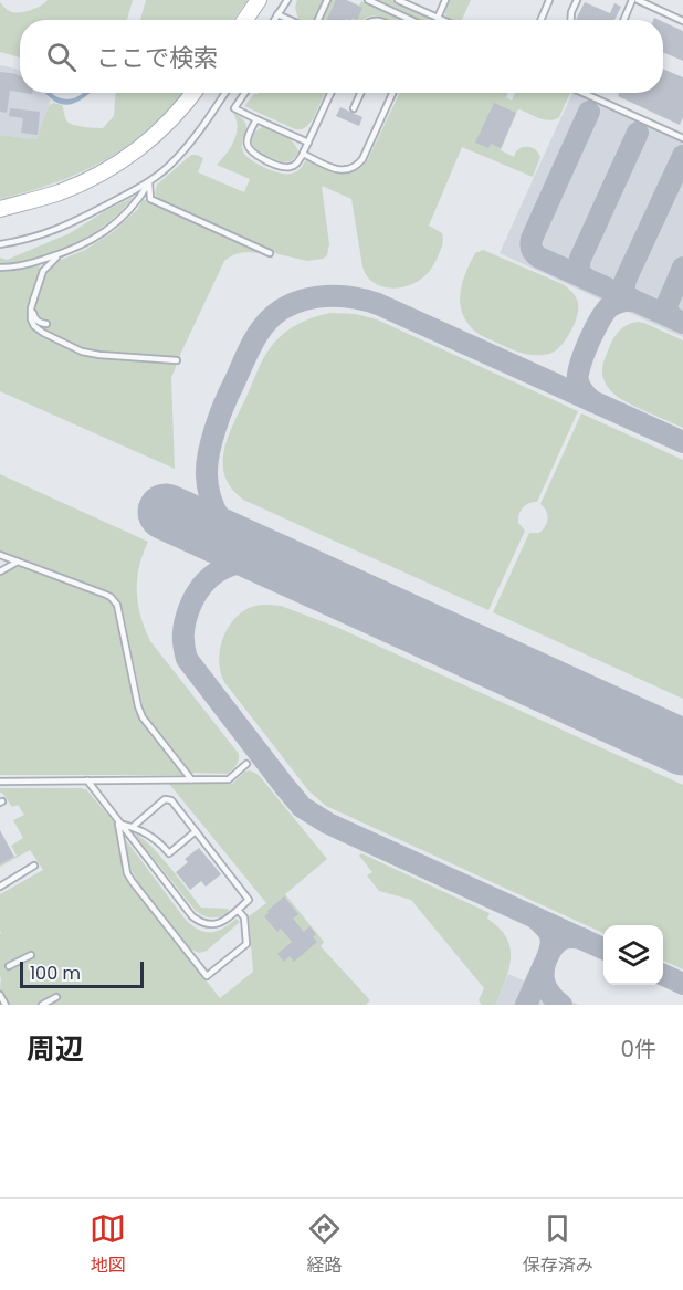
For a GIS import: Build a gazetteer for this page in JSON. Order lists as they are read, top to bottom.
{
  "scale_bar": "100 m",
  "page": {
    "search": "ここで検索",
    "scale": "100 m",
    "heading": ["周辺", "0件"],
    "nav": ["地図", "経路", "保存済み"]
  }
}
